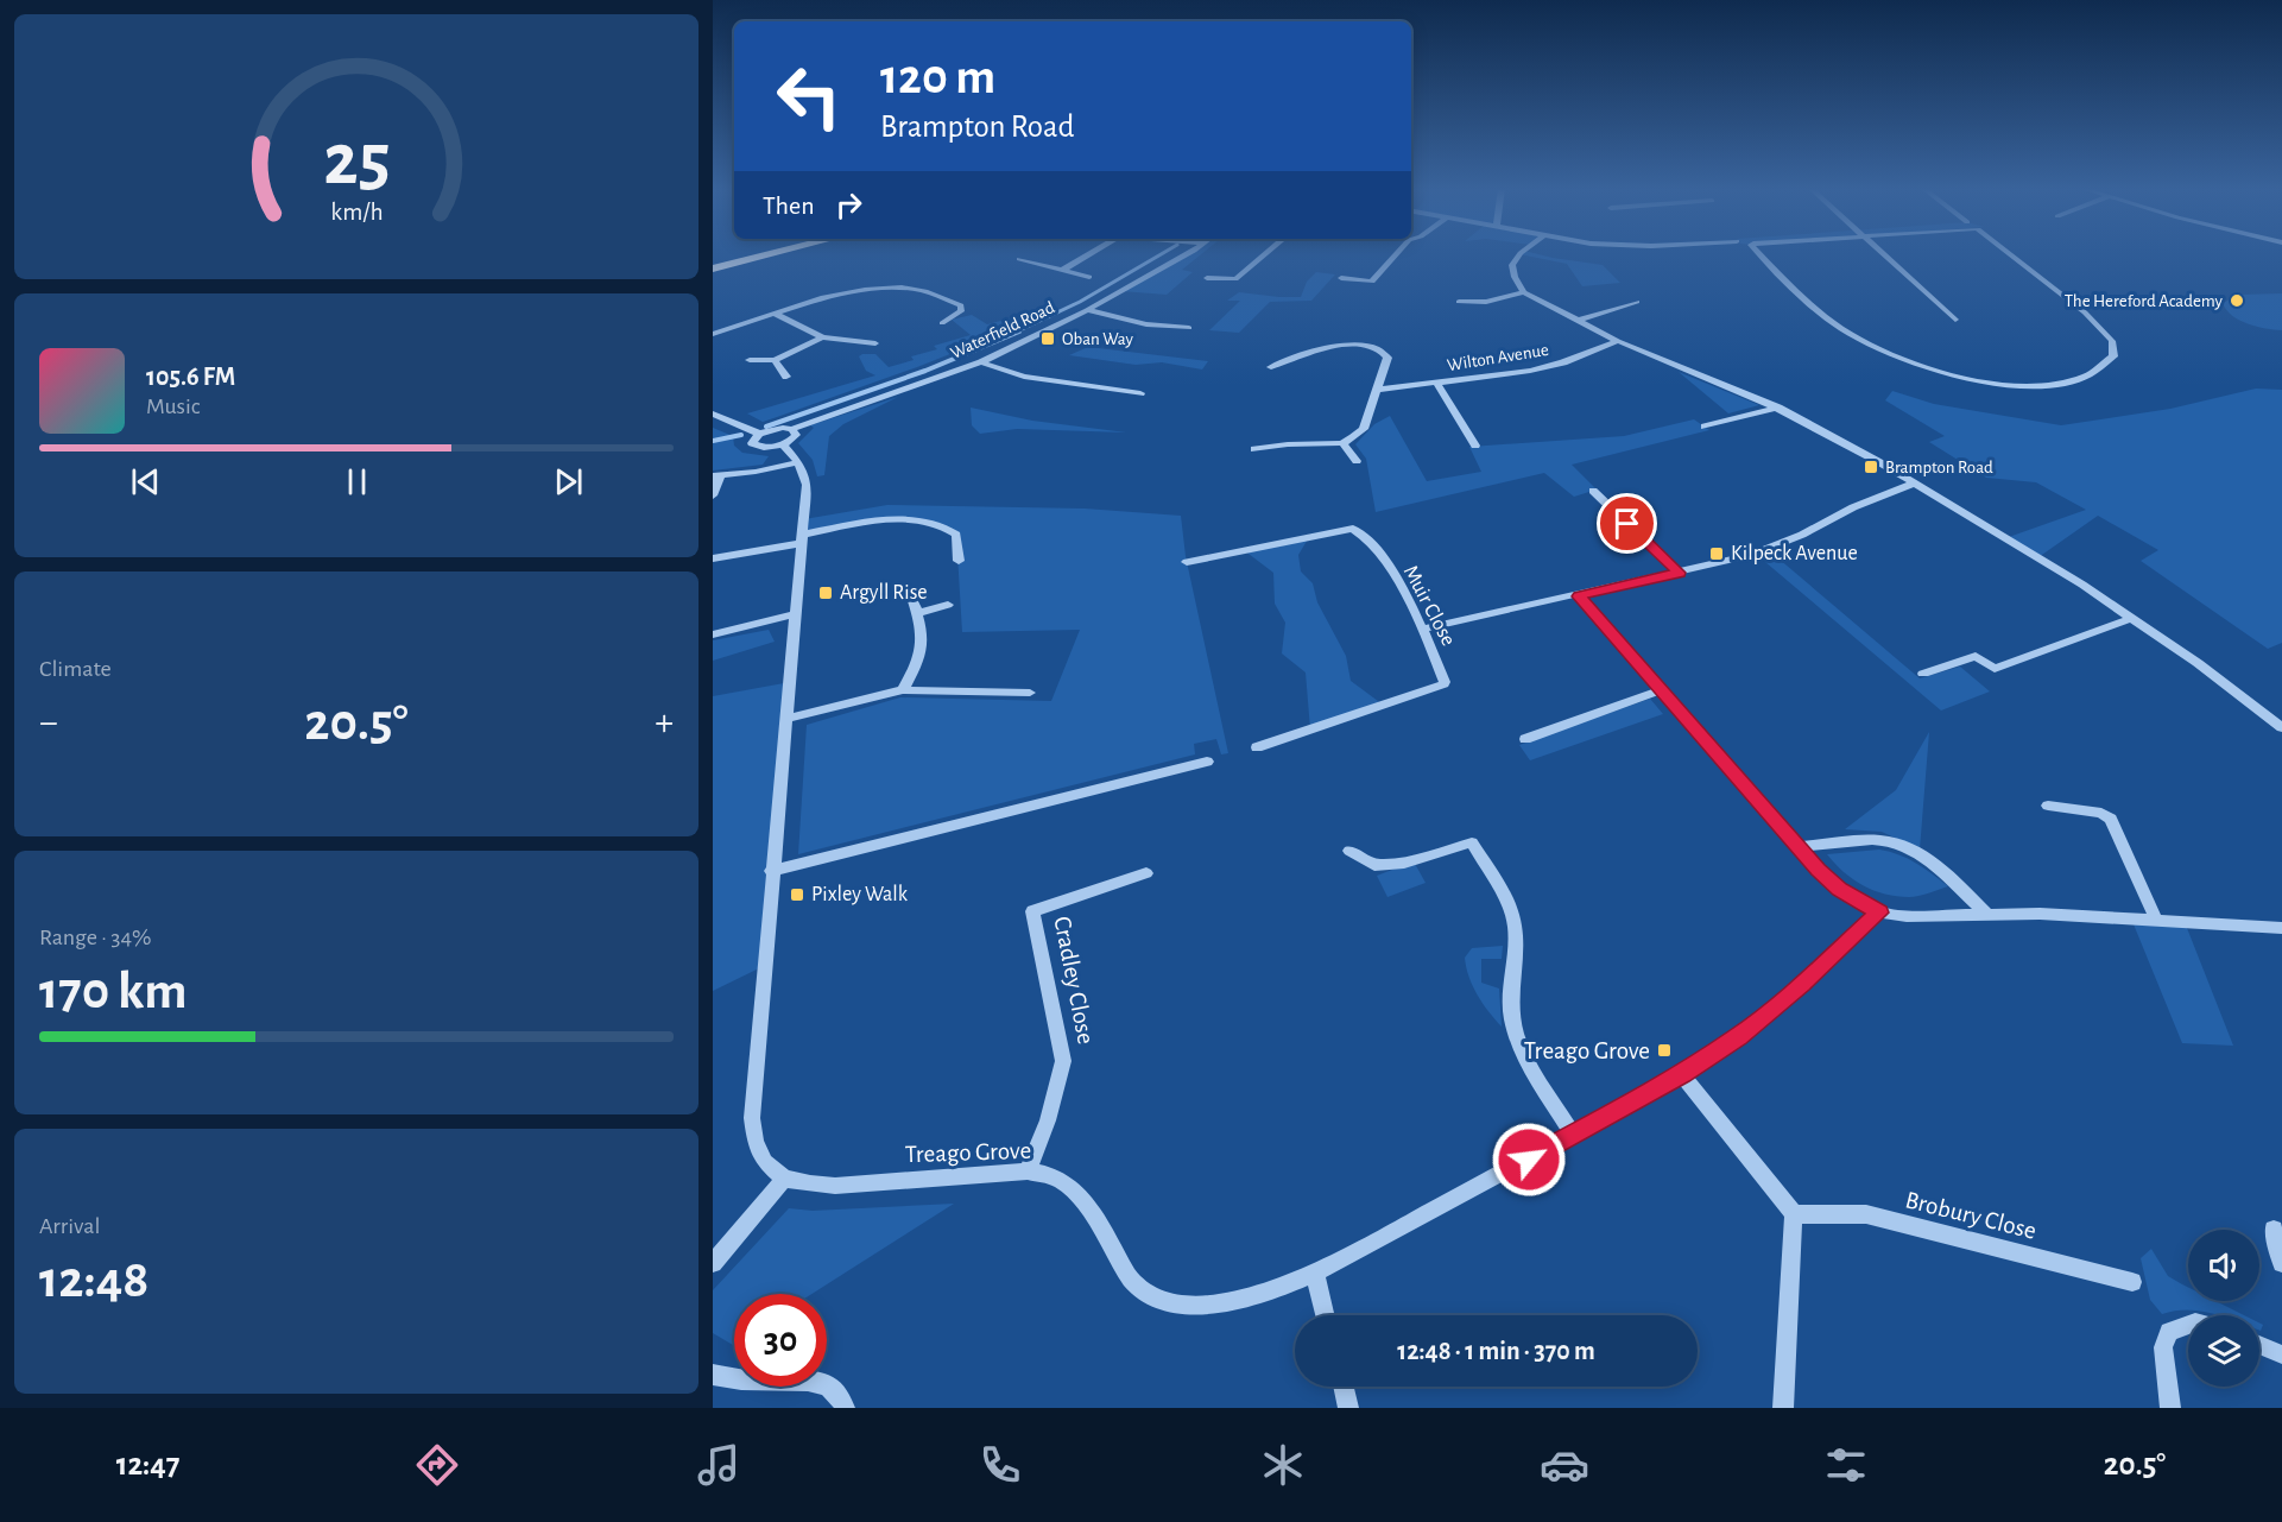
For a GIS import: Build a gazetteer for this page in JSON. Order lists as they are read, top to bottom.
{
  "streets": {
    "street": [
      "Waterfield Road",
      "Wilton Avenue",
      "Muir Close",
      "Cradley Close",
      "Treago Grove",
      "Brobury Close"
    ]
  },
  "crossings": [
    ["Cradley Close", "Treago Grove"]
  ],
  "places": {
    "other": ["The Hereford Academy"],
    "transit": [
      "Oban Way",
      "Brampton Road",
      "Kilpeck Avenue",
      "Argyll Rise",
      "Pixley Walk",
      "Treago Grove"
    ]
  },
  "page": {
    "turn": ["120 m", "Brampton Road"],
    "then": "Then",
    "song": ["105.6 FM", "Music"],
    "tile": [
      "Climate",
      ["Range · 34%", "170 km"],
      ["Arrival", "12:48"]
    ],
    "heat": ["−", "20.5°", "+"],
    "limit": "30",
    "trip": "12:48 · 1 min · 370 m",
    "tabs": ["12:47", "20.5°"],
    "gauge": ["25", "km/h"]
  }
}
